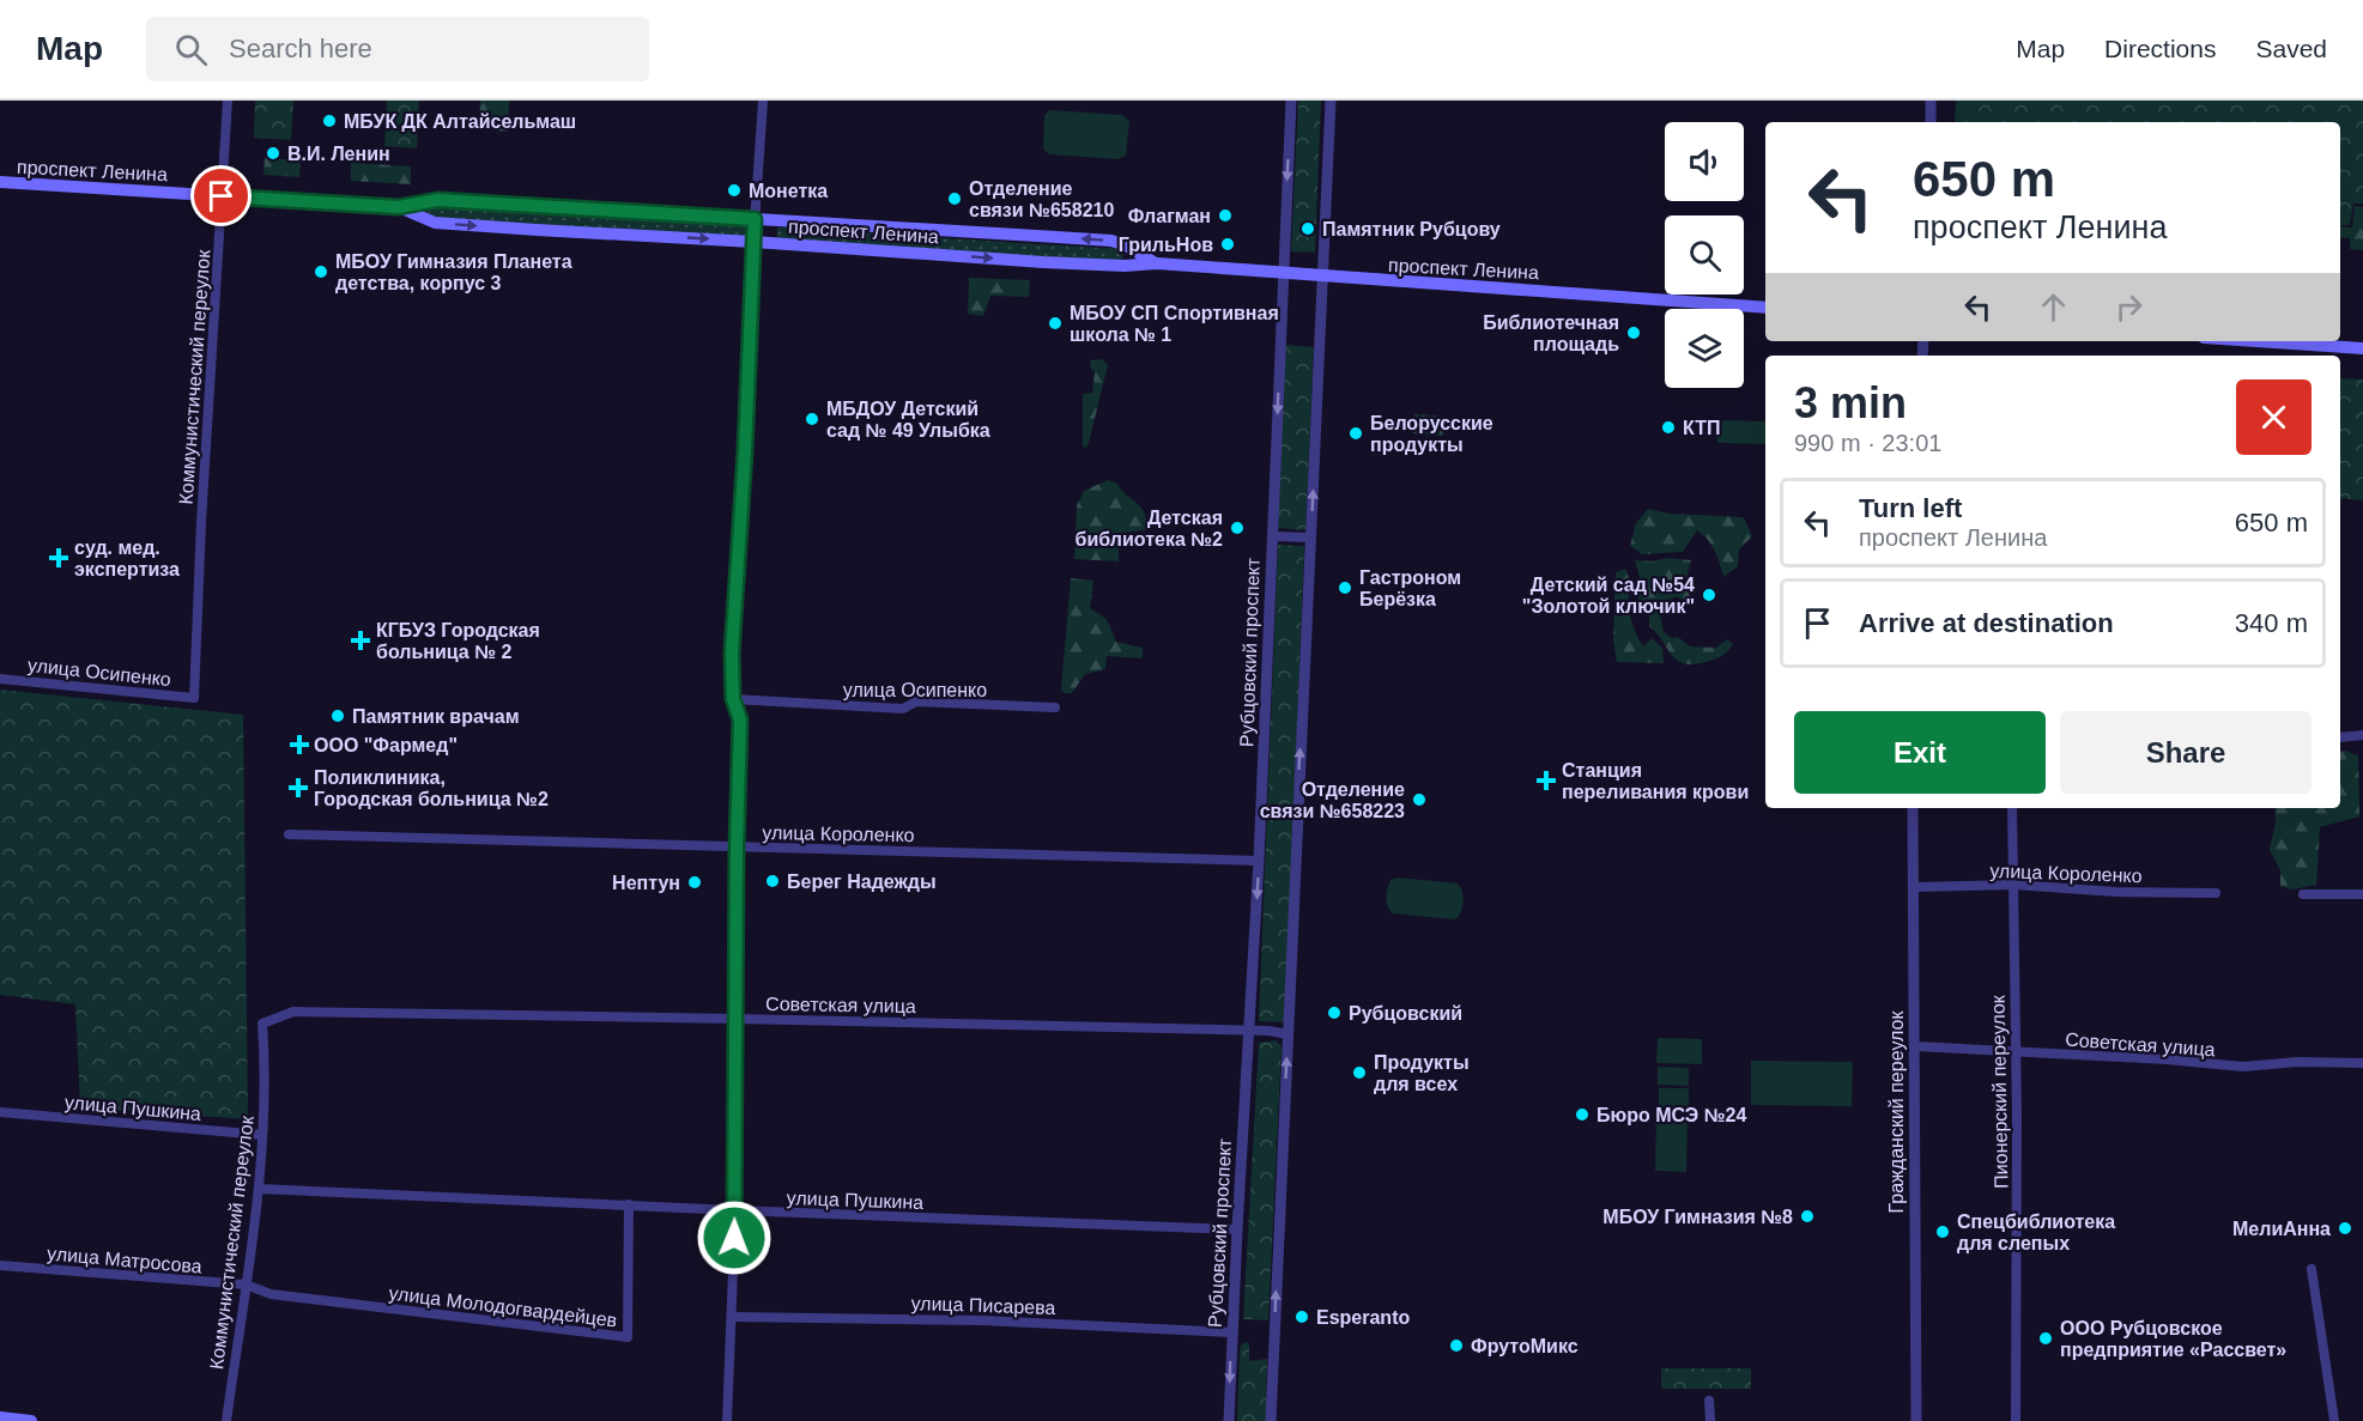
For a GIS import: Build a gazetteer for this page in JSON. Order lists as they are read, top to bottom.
{
  "streets": {
    "main road": ["проспект Ленина"],
    "street": [
      "Коммунистический переулок",
      "Рубцовский проспект",
      "улица Осипенко",
      "улица Короленко",
      "Советская улица",
      "Пионерский переулок",
      "улица Пушкина",
      "Гражданский переулок",
      "улица Матросова",
      "улица Писарева",
      "улица Молодогвардейцев"
    ]
  },
  "crossings": [
    ["проспект Ленина", "Коммунистический переулок"],
    ["проспект Ленина", "Рубцовский проспект"],
    ["Коммунистический переулок", "улица Осипенко"],
    ["Коммунистический переулок", "Советская улица"],
    ["Коммунистический переулок", "улица Пушкина"],
    ["Коммунистический переулок", "улица Матросова"],
    ["Коммунистический переулок", "улица Молодогвардейцев"],
    ["Рубцовский проспект", "улица Короленко"],
    ["Рубцовский проспект", "Советская улица"],
    ["Рубцовский проспект", "улица Пушкина"],
    ["Рубцовский проспект", "улица Писарева"],
    ["улица Короленко", "Пионерский переулок"],
    ["улица Короленко", "Гражданский переулок"],
    ["Советская улица", "Пионерский переулок"],
    ["Советская улица", "Гражданский переулок"],
    ["улица Пушкина", "улица Молодогвардейцев"],
    ["улица Матросова", "улица Молодогвардейцев"]
  ],
  "places": {
    "other": [
      "МБУК ДК Алтайсельмаш",
      "В.И. Ленин",
      "Монетка",
      "Отделение связи №658210",
      "Флагман",
      "Памятник Рубцову",
      "ГрильНов",
      "МБОУ Гимназия Планета детства, корпус 3",
      "МБОУ СП Спортивная школа № 1",
      "Библиотечная площадь",
      "МБДОУ Детский сад № 49 Улыбка",
      "КТП",
      "Белорусские продукты",
      "Детская библиотека №2",
      "Гастроном Берёзка",
      "Детский сад №54 \"Золотой ключик\"",
      "Памятник врачам",
      "Отделение связи №658223",
      "Берег Надежды",
      "Нептун",
      "Рубцовский",
      "Продукты для всех",
      "Бюро МСЭ №24",
      "МБОУ Гимназия №8",
      "МелиАнна",
      "Спецбиблиотека для слепых",
      "Esperanto",
      "ООО Рубцовское предприятие «Рассвет»",
      "ФрутоМикс"
    ],
    "health": [
      "суд. мед. экспертиза",
      "КГБУЗ Городская больница № 2",
      "ООО \"Фармед\"",
      "Станция переливания крови",
      "Поликлиника, Городская больница №2"
    ]
  },
  "page": {
    "header": "Map",
    "search": "Search here",
    "nav": ["Map", "Directions", "Saved"],
    "turn": ["650 m", "проспект Ленина"],
    "heading": ["3 min", "990 m · 23:01"],
    "list": [
      {
        "name": "Turn left",
        "note": "проспект Ленина",
        "value": "650 m"
      },
      {
        "name": "Arrive at destination",
        "value": "340 m"
      }
    ],
    "buttons": ["Exit", "Share"]
  }
}
